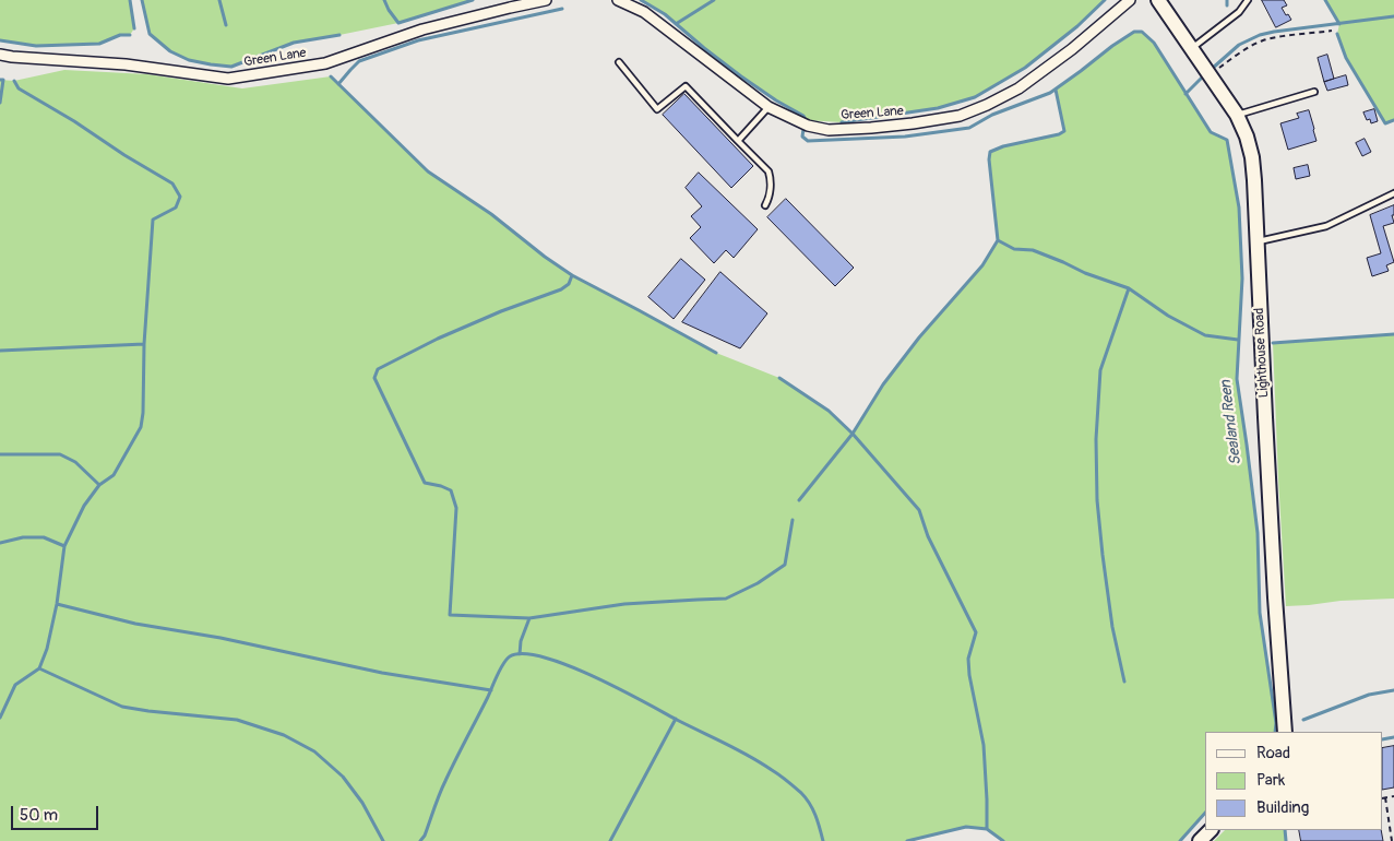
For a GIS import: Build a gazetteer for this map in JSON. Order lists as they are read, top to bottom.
{
  "streets": {
    "main road": ["Lighthouse Road"],
    "street": ["Green Lane"]
  },
  "water": ["Sealand Reen"],
  "legend": ["Road", "Park", "Building"],
  "scale_bar": "50 m"
}
